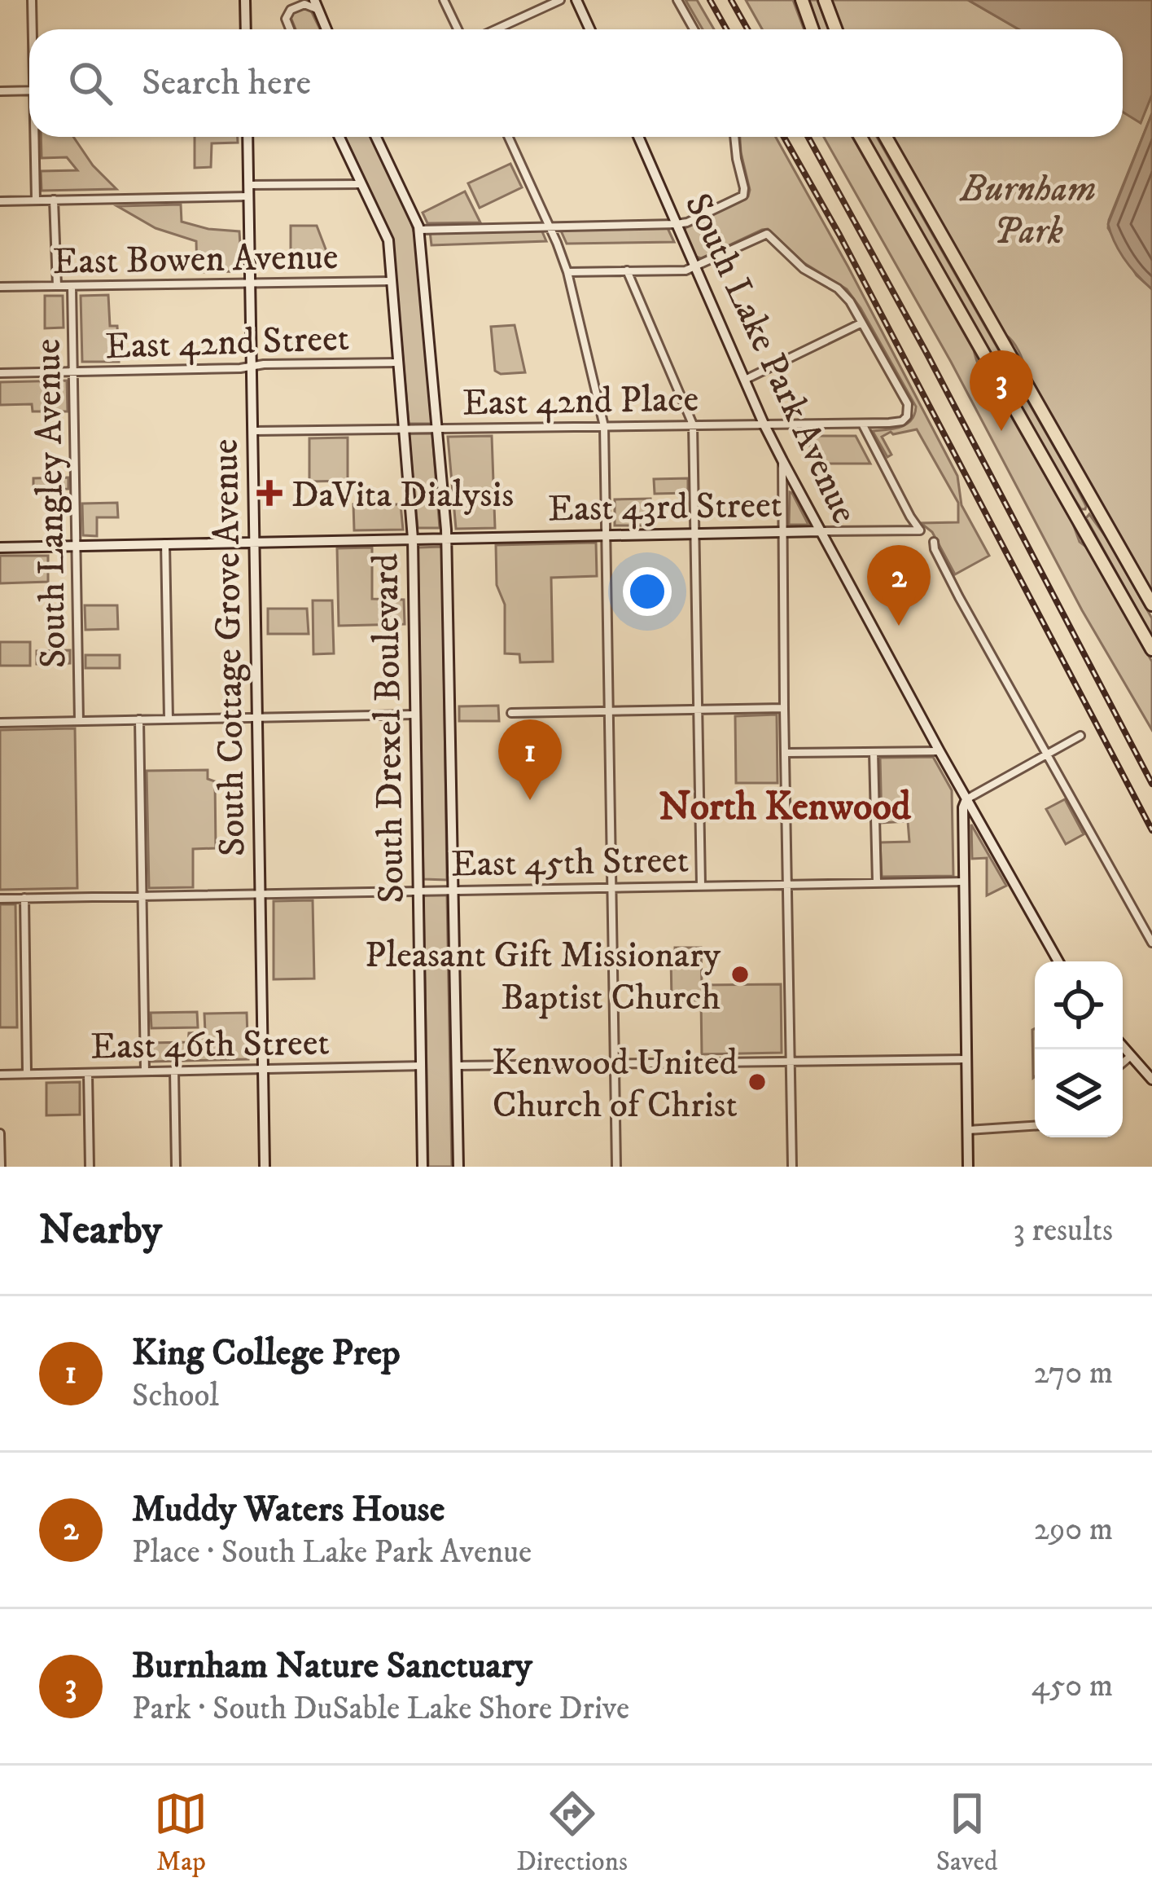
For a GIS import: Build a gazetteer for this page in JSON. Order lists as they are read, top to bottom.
{
  "streets": {
    "street": [
      "East Bowen Avenue",
      "East 42nd Street",
      "South Lake Park Avenue",
      "East 42nd Place",
      "South Langley Avenue",
      "East 43rd Street",
      "South Cottage Grove Avenue",
      "South Drexel Boulevard",
      "East 45th Street",
      "East 46th Street"
    ]
  },
  "crossings": [
    ["East Bowen Avenue", "South Langley Avenue"],
    ["East Bowen Avenue", "South Cottage Grove Avenue"],
    ["East Bowen Avenue", "South Drexel Boulevard"],
    ["East 42nd Street", "South Langley Avenue"],
    ["East 42nd Street", "South Cottage Grove Avenue"],
    ["East 42nd Street", "South Drexel Boulevard"],
    ["South Lake Park Avenue", "East 42nd Place"],
    ["South Lake Park Avenue", "East 43rd Street"],
    ["East 42nd Place", "East 43rd Street"],
    ["East 42nd Place", "South Cottage Grove Avenue"],
    ["East 42nd Place", "South Drexel Boulevard"],
    ["South Langley Avenue", "East 43rd Street"],
    ["East 43rd Street", "South Cottage Grove Avenue"],
    ["East 43rd Street", "South Drexel Boulevard"],
    ["South Cottage Grove Avenue", "East 45th Street"],
    ["South Cottage Grove Avenue", "East 46th Street"],
    ["South Drexel Boulevard", "East 45th Street"],
    ["South Drexel Boulevard", "East 46th Street"]
  ],
  "districts": ["North Kenwood"],
  "parks": ["Burnham Park"],
  "places": {
    "health": ["DaVita Dialysis"],
    "other": ["Pleasant Gift Missionary Baptist Church", "Kenwood United Church of Christ"]
  },
  "page": {
    "search": "Search here",
    "pins": ["3", "2", "1"],
    "heading": ["Nearby", "3 results"],
    "list": [
      {
        "mark": "1",
        "name": "King College Prep",
        "note": "School",
        "value": "270 m"
      },
      {
        "mark": "2",
        "name": "Muddy Waters House",
        "note": "Place · South Lake Park Avenue",
        "value": "290 m"
      },
      {
        "mark": "3",
        "name": "Burnham Nature Sanctuary",
        "note": "Park · South DuSable Lake Shore Drive",
        "value": "450 m"
      }
    ],
    "nav": ["Map", "Directions", "Saved"]
  }
}
